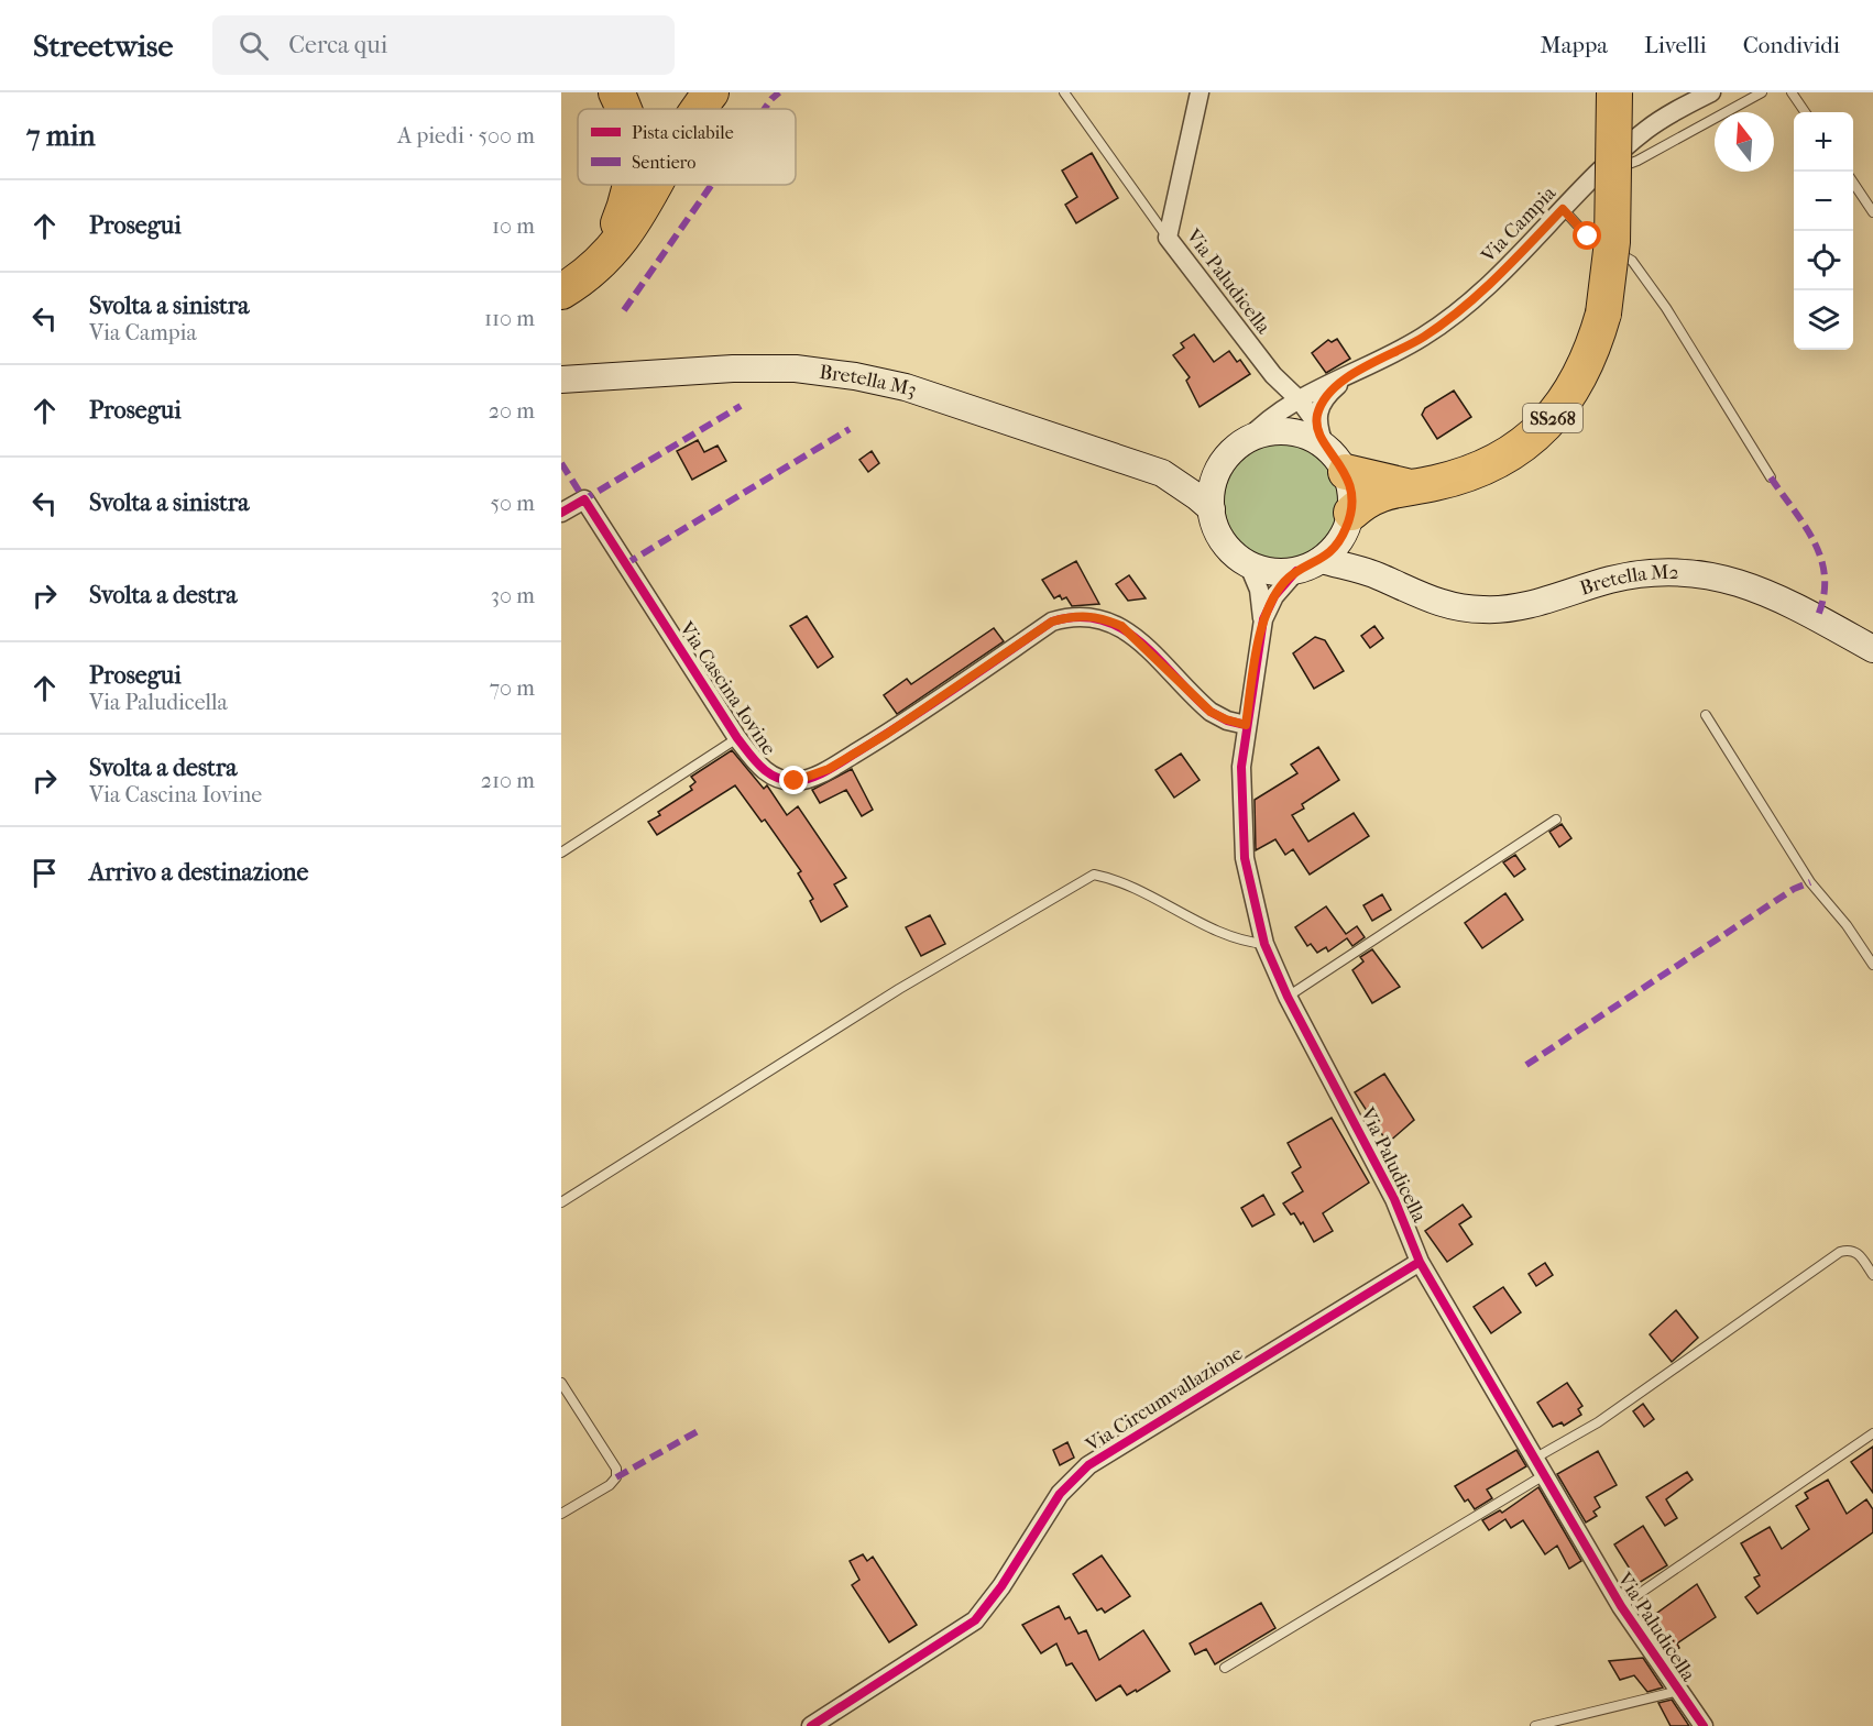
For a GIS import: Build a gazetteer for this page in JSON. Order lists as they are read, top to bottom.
{
  "streets": {
    "highway": ["SS268"],
    "street": [
      "Via Campia",
      "Via Paludicella",
      "Bretella M3",
      "Bretella M2",
      "Via Cascina Iovine",
      "Via Circumvallazione"
    ]
  },
  "crossings": [
    ["Via Campia", "Via Paludicella"],
    ["Via Campia", "Bretella M3"],
    ["Via Campia", "SS268"],
    ["Via Campia", "Bretella M2"],
    ["Via Paludicella", "Bretella M3"],
    ["Via Paludicella", "SS268"],
    ["Via Paludicella", "Bretella M2"],
    ["Via Paludicella", "Via Cascina Iovine"],
    ["Via Paludicella", "Via Circumvallazione"],
    ["Bretella M3", "SS268"],
    ["Bretella M3", "Bretella M2"],
    ["SS268", "Bretella M2"]
  ],
  "legend": ["Pista ciclabile", "Sentiero"],
  "north": "top",
  "page": {
    "header": "Streetwise",
    "search": "Cerca qui",
    "nav": ["Mappa", "Livelli", "Condividi"],
    "heading": ["7 min", "A piedi · 500 m"],
    "map_buttons": ["+", "−"],
    "list": [
      ["Prosegui", "10 m"],
      ["Svolta a sinistra", "Via Campia", "110 m"],
      ["Prosegui", "20 m"],
      ["Svolta a sinistra", "50 m"],
      ["Svolta a destra", "30 m"],
      ["Prosegui", "Via Paludicella", "70 m"],
      ["Svolta a destra", "Via Cascina Iovine", "210 m"],
      "Arrivo a destinazione"
    ]
  }
}
